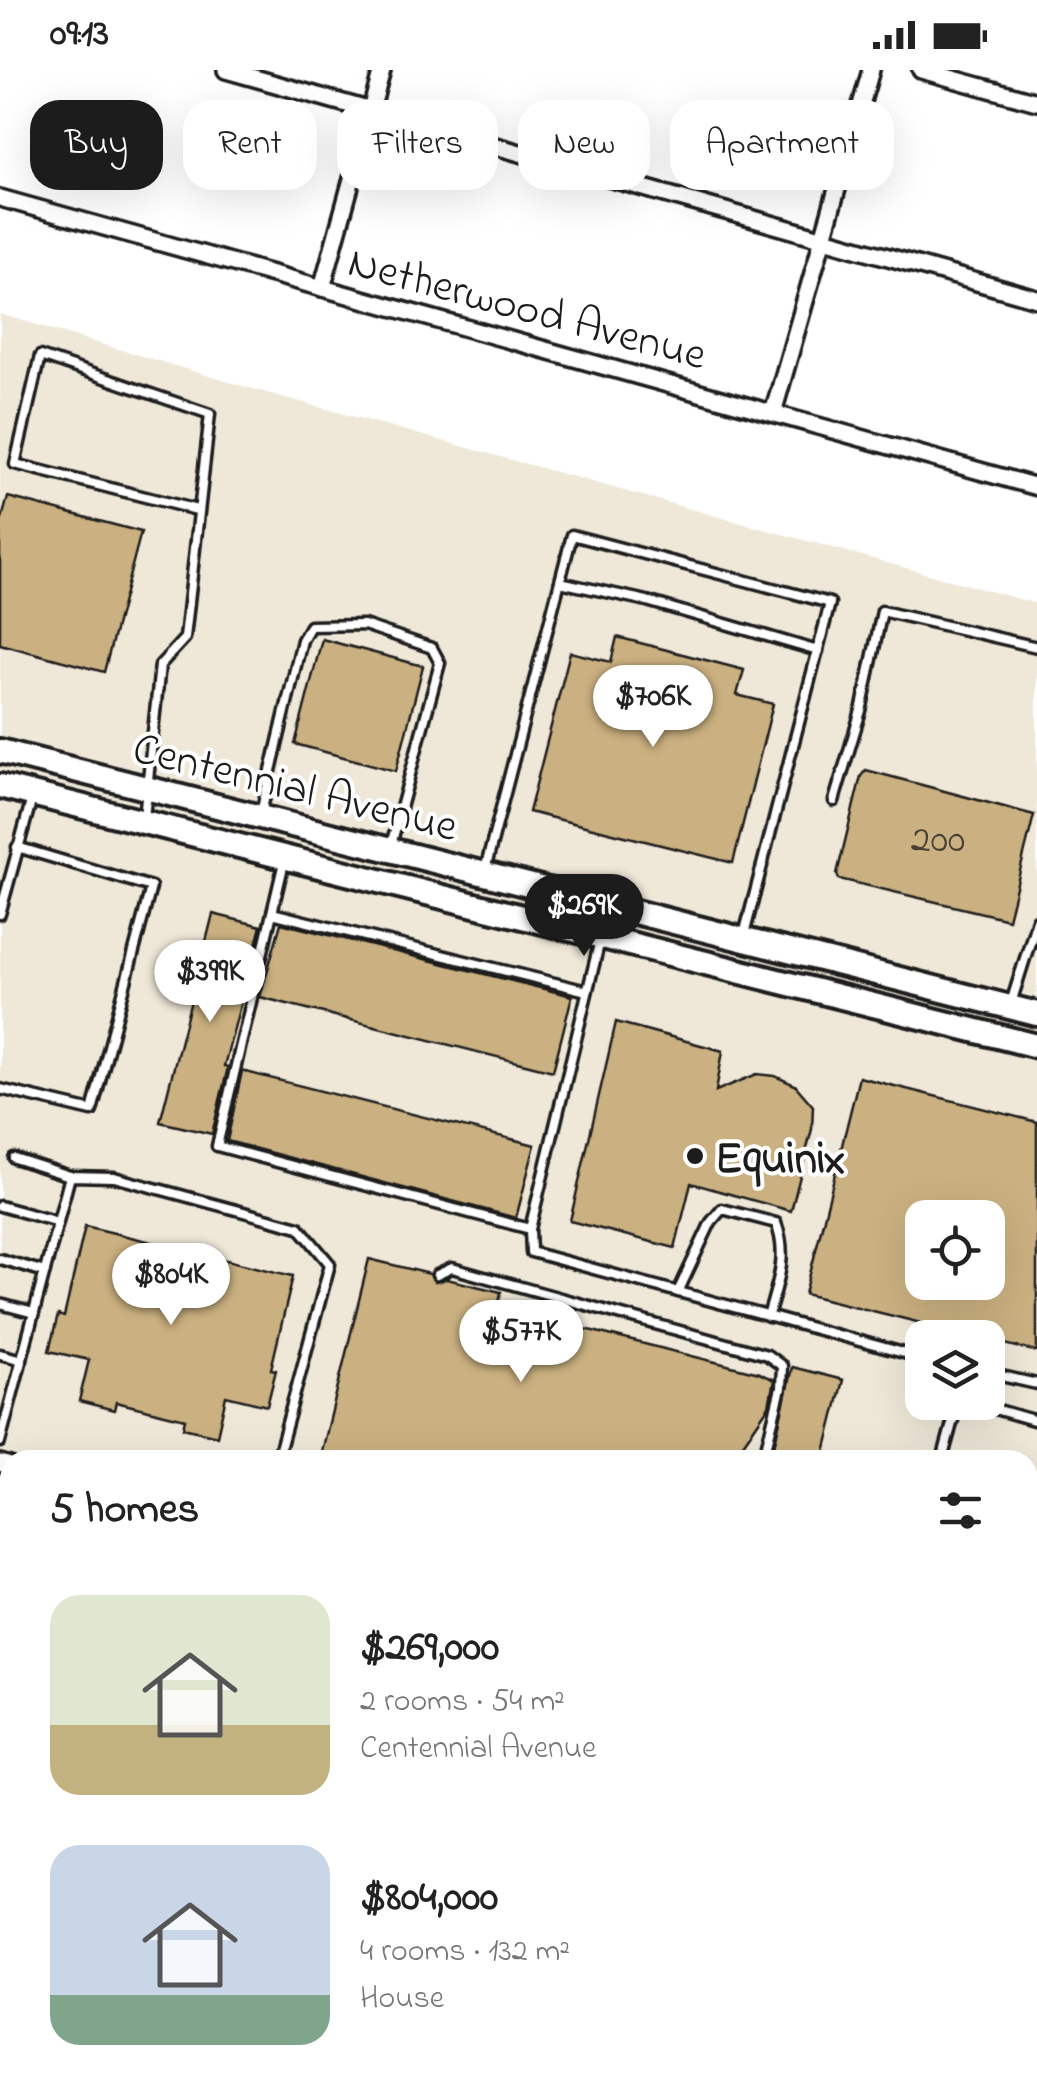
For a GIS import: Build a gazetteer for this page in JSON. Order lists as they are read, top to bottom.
{
  "streets": {
    "main road": ["Centennial Avenue"],
    "street": ["Netherwood Avenue"]
  },
  "places": ["Equinix"],
  "house_numbers": ["200"],
  "page": {
    "status": "09:13",
    "chip": [
      "Buy",
      "Rent",
      "Filters",
      "New",
      "Apartment"
    ],
    "price": [
      "$706K",
      "$269K",
      "$399K",
      "$804K",
      "$577K"
    ],
    "heading": "5 homes",
    "list": [
      {
        "name": "$269,000",
        "note": "2 rooms · 54 m² · Centennial Avenue"
      },
      {
        "name": "$804,000",
        "note": "4 rooms · 132 m² · House"
      }
    ]
  }
}
